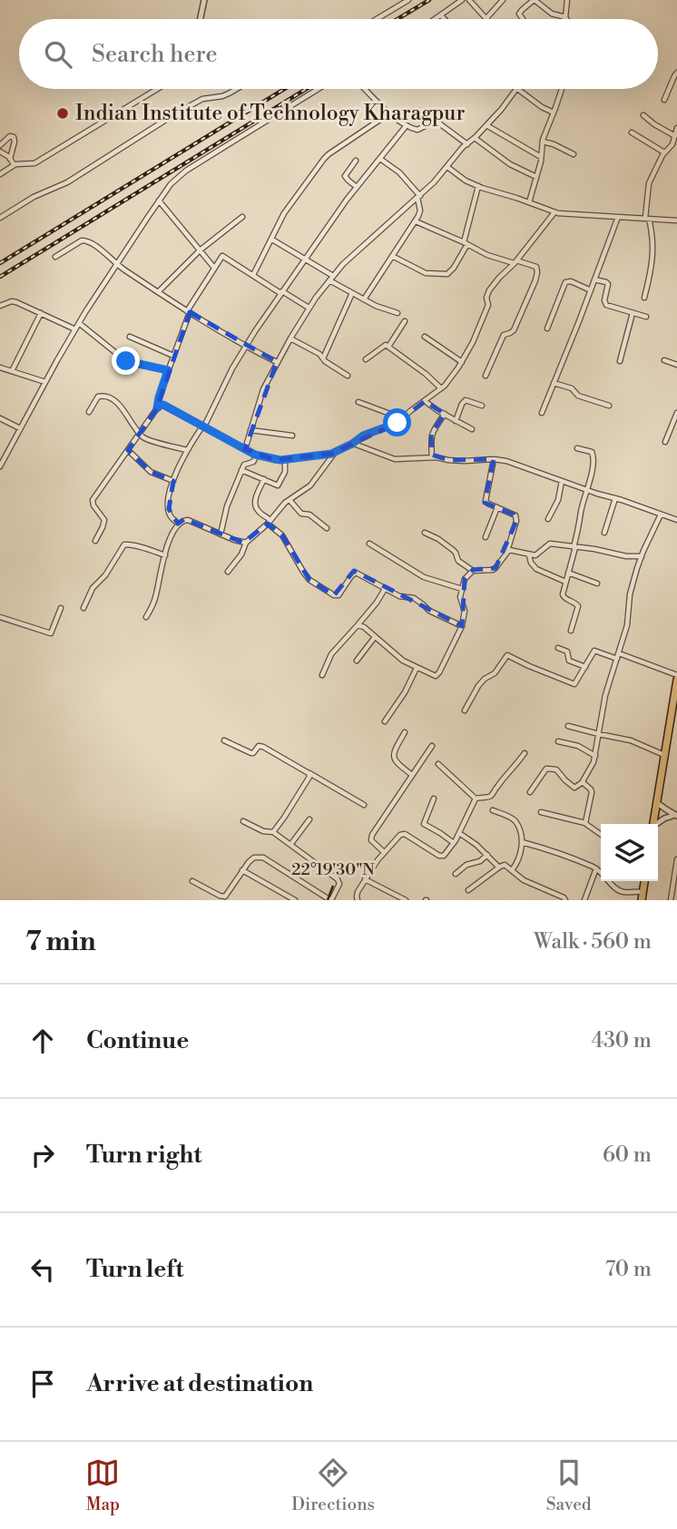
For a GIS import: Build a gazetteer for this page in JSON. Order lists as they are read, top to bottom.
{
  "places": ["Indian Institute of Technology Kharagpur"],
  "page": {
    "search": "Search here",
    "heading": ["7 min", "Walk · 560 m"],
    "list": [
      ["Continue", "430 m"],
      ["Turn right", "60 m"],
      ["Turn left", "70 m"],
      "Arrive at destination"
    ],
    "nav": ["Map", "Directions", "Saved"]
  },
  "coordinates": ["22°19'30\"N"]
}
